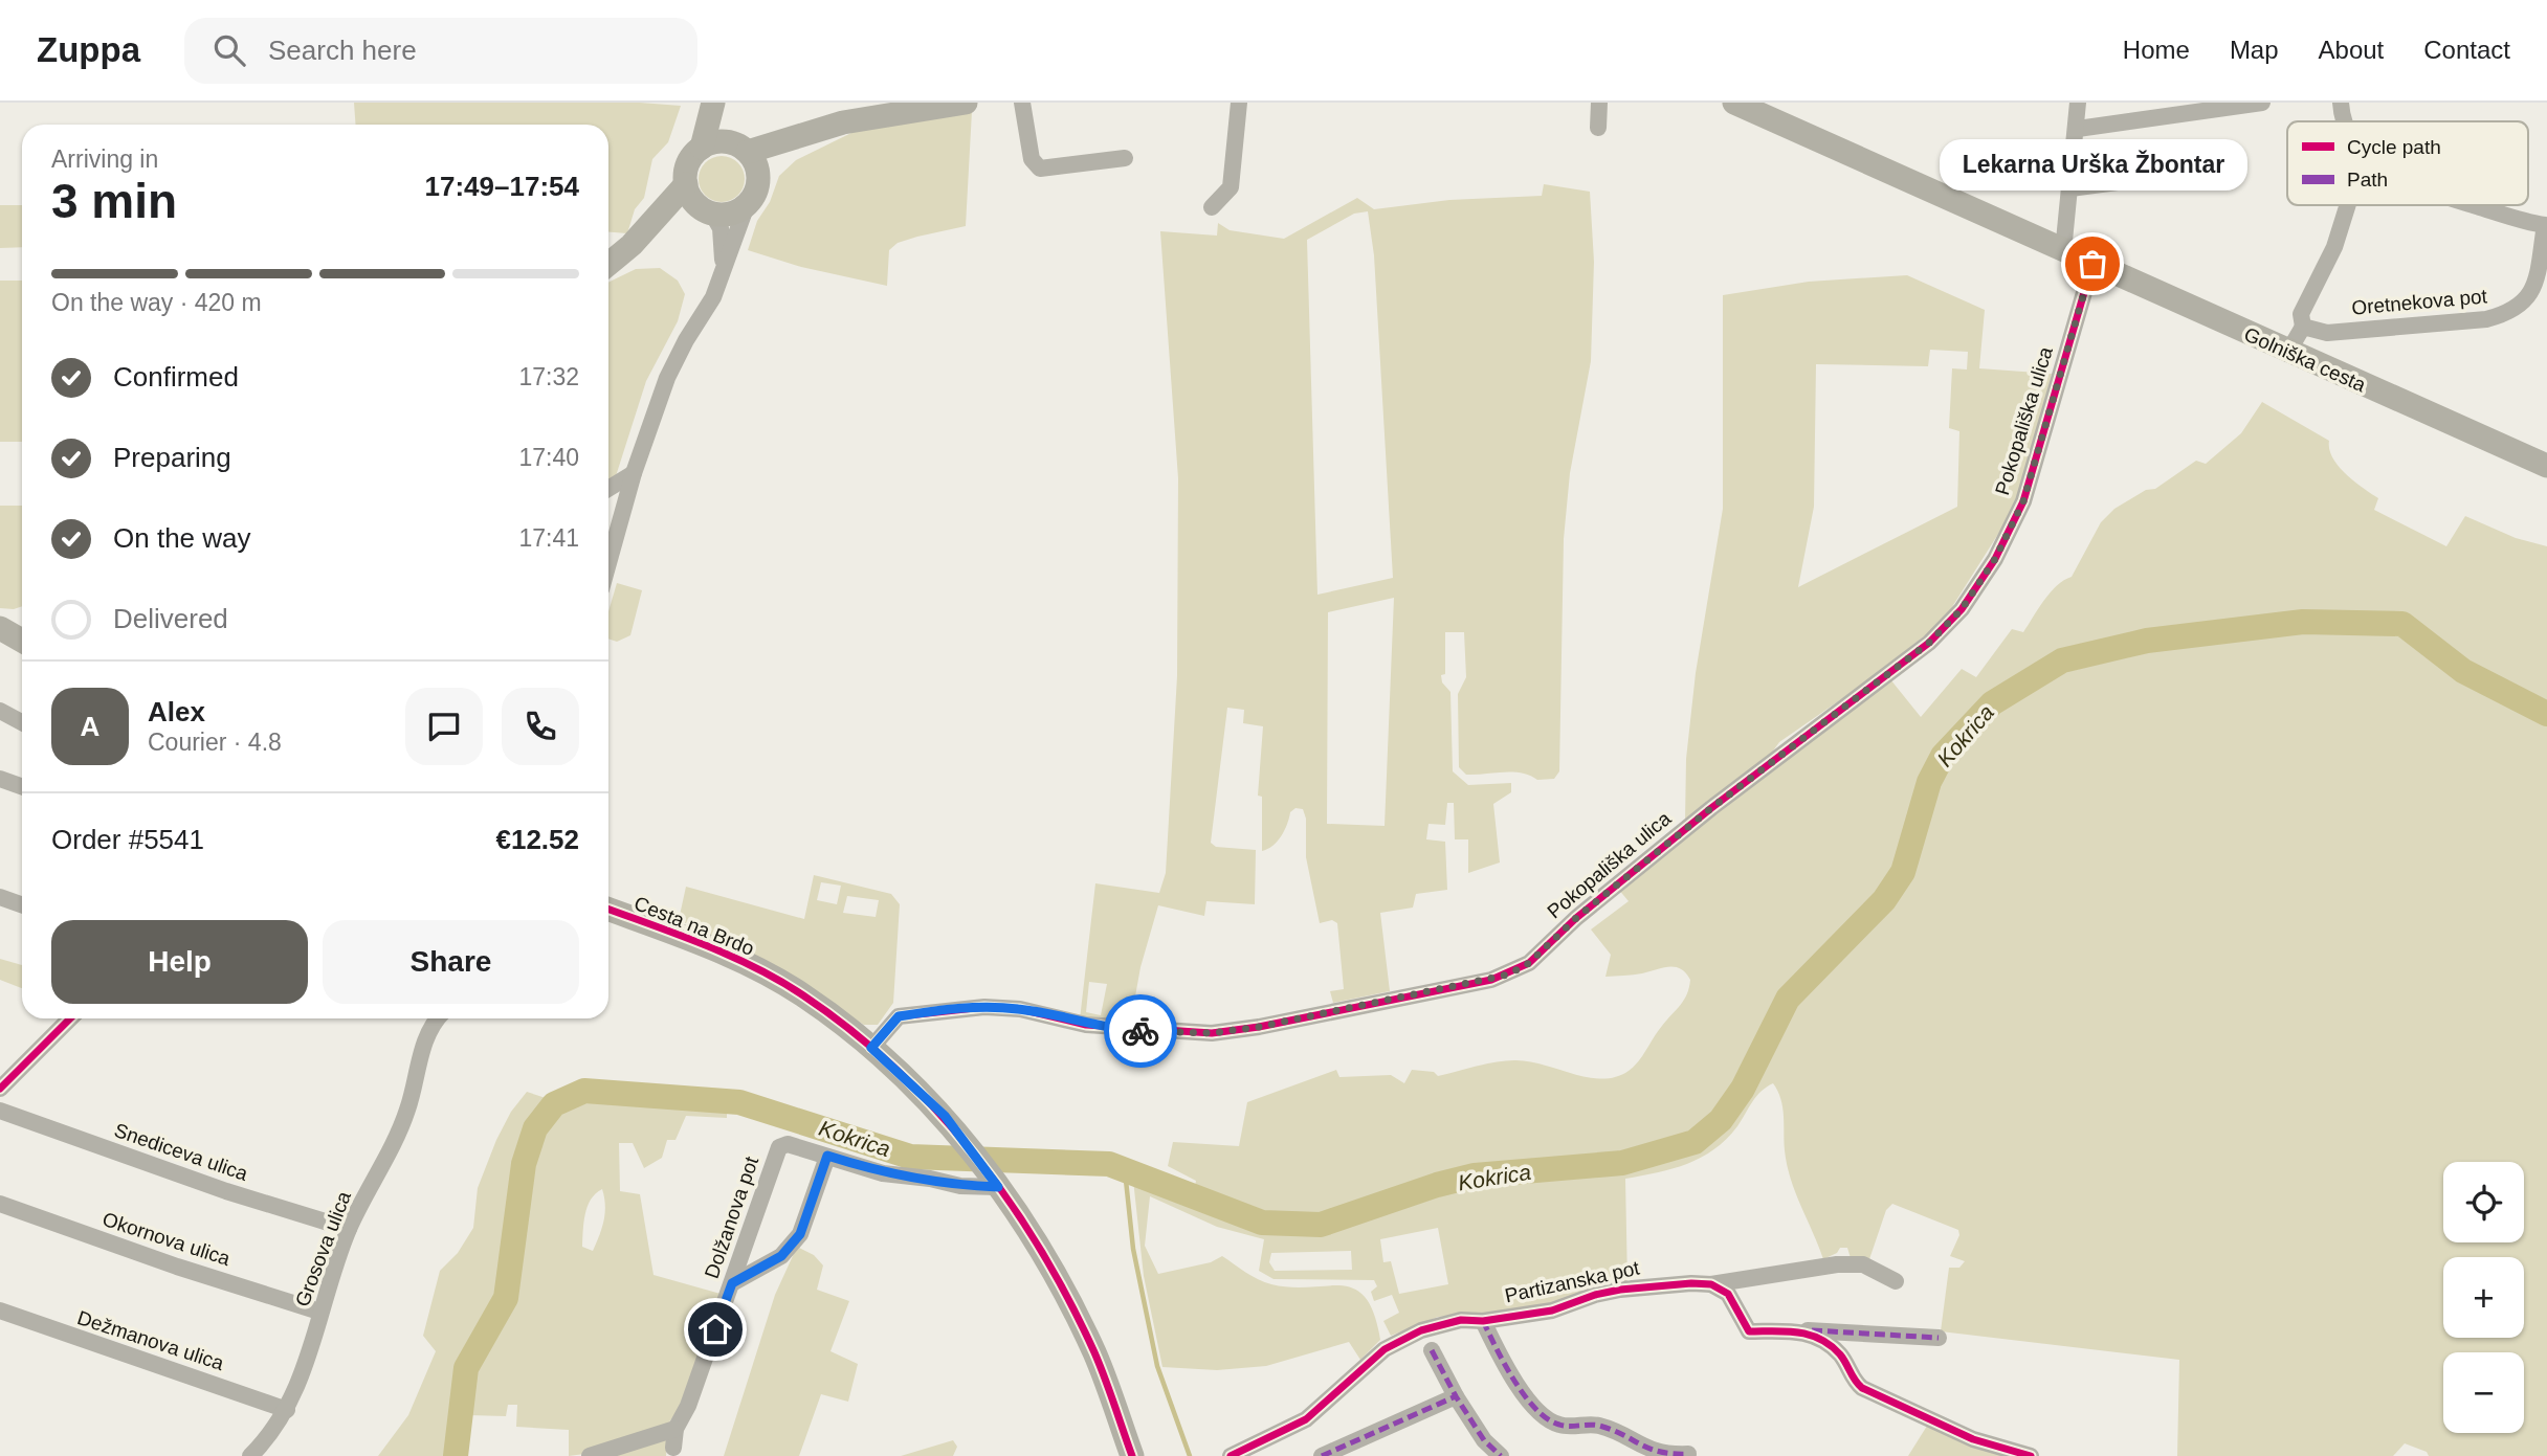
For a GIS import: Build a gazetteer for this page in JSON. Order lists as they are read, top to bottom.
{
  "streets": {
    "main road": ["Golniška cesta", "Cesta na Brdo"],
    "street": [
      "Oretnekova pot",
      "Pokopališka ulica",
      "Snediceva ulica",
      "Dolžanova pot",
      "Okornova ulica",
      "Grosova ulica",
      "Partizanska pot",
      "Dežmanova ulica"
    ]
  },
  "crossings": [
    ["Golniška cesta", "Pokopališka ulica"],
    ["Pokopališka ulica", "Cesta na Brdo"],
    ["Cesta na Brdo", "Dolžanova pot"],
    ["Snediceva ulica", "Grosova ulica"],
    ["Okornova ulica", "Grosova ulica"],
    ["Grosova ulica", "Dežmanova ulica"]
  ],
  "water": ["Kokrica"],
  "places": ["Lekarna Urška Žbontar"],
  "legend": ["Cycle path", "Path"],
  "page": {
    "header": "Zuppa",
    "search": "Search here",
    "nav": [
      "Home",
      "Map",
      "About",
      "Contact"
    ],
    "heading": ["3 min", "Arriving in", "17:49–17:54"],
    "panel": [
      "Alex",
      "Courier · 4.8",
      "Order #5541",
      "€12.52"
    ],
    "bubble": "Lekarna Urška Žbontar",
    "bar": "On the way · 420 m",
    "list": [
      ["Confirmed", "17:32"],
      ["Preparing", "17:40"],
      ["On the way", "17:41"],
      "Delivered"
    ],
    "round": "A",
    "buttons": ["Help", "Share"],
    "map_buttons": ["+", "−"]
  }
}
